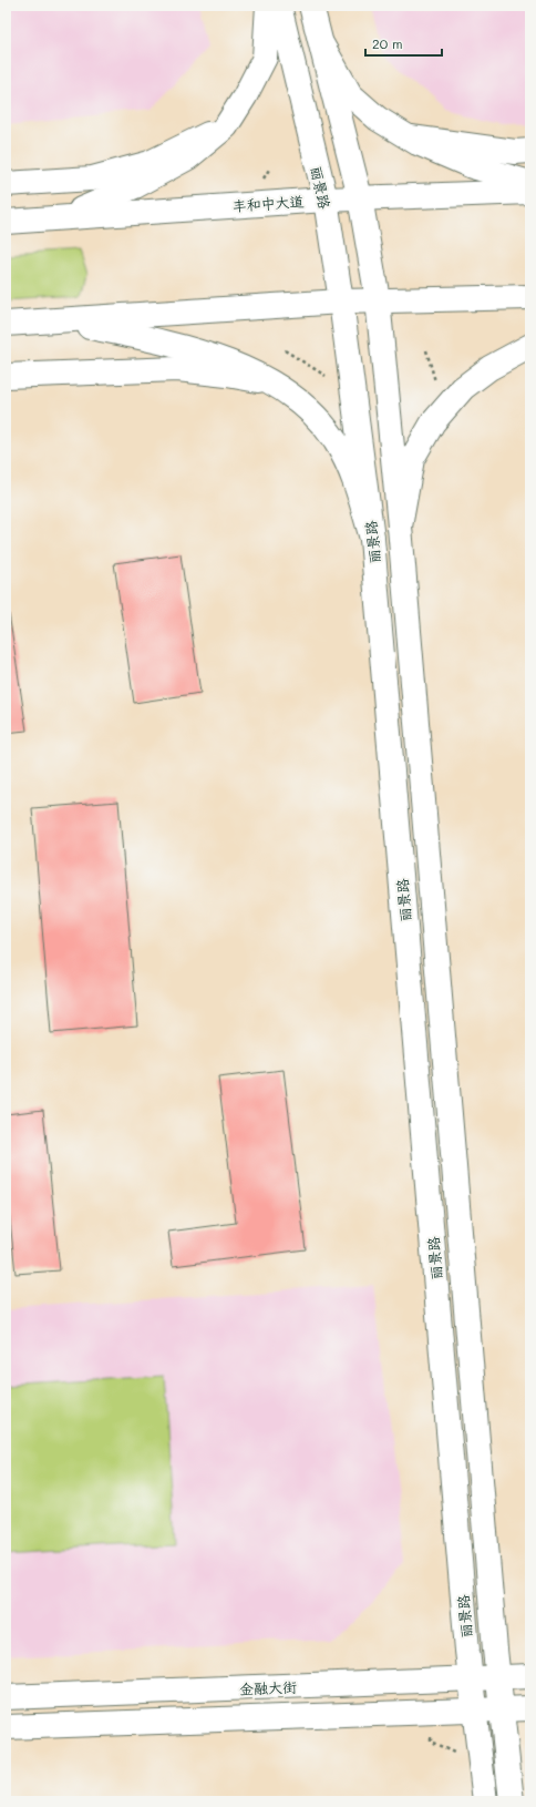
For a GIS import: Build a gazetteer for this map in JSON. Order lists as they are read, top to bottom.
{
  "streets": {
    "street": ["丽景路", "丰和中大道", "金融大街"]
  },
  "crossings": [
    ["丽景路", "丰和中大道"],
    ["丽景路", "金融大街"]
  ],
  "scale_bar": "20 m"
}
